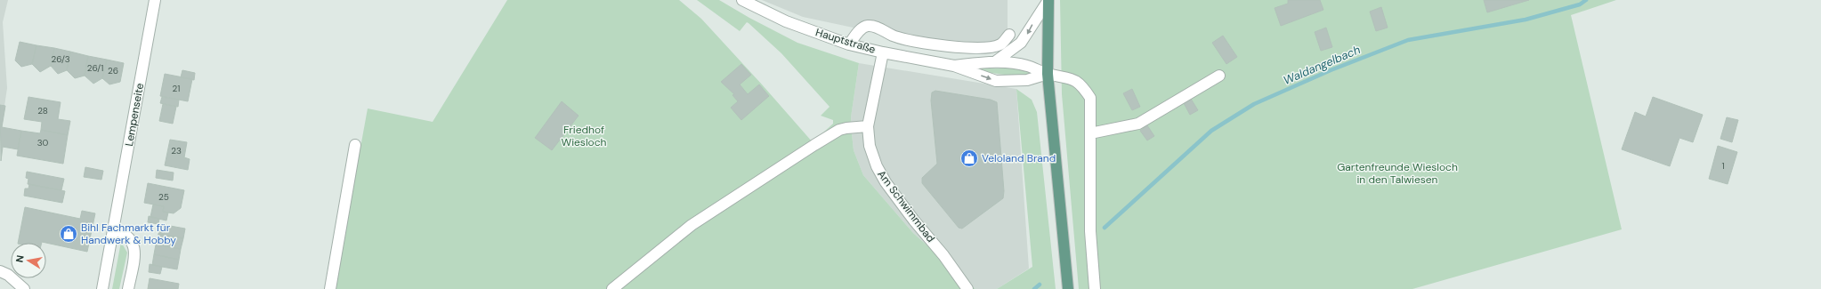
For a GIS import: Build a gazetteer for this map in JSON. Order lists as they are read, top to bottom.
{
  "streets": {
    "street": ["Hauptstraße", "Lempenseite", "Am Schwimmbad"]
  },
  "crossings": [
    ["Hauptstraße", "Am Schwimmbad"]
  ],
  "water": ["Waldangelbach"],
  "parks": ["Friedhof Wiesloch", "Gartenfreunde Wiesloch in den Talwiesen"],
  "places": {
    "shop": ["Veloland Brand", "Bihl Fachmarkt für Handwerk & Hobby"]
  },
  "house_numbers": [
    "26/3",
    "26/1",
    "26",
    "21",
    "28",
    "30",
    "23",
    "1",
    "25"
  ],
  "north": "left"
}
